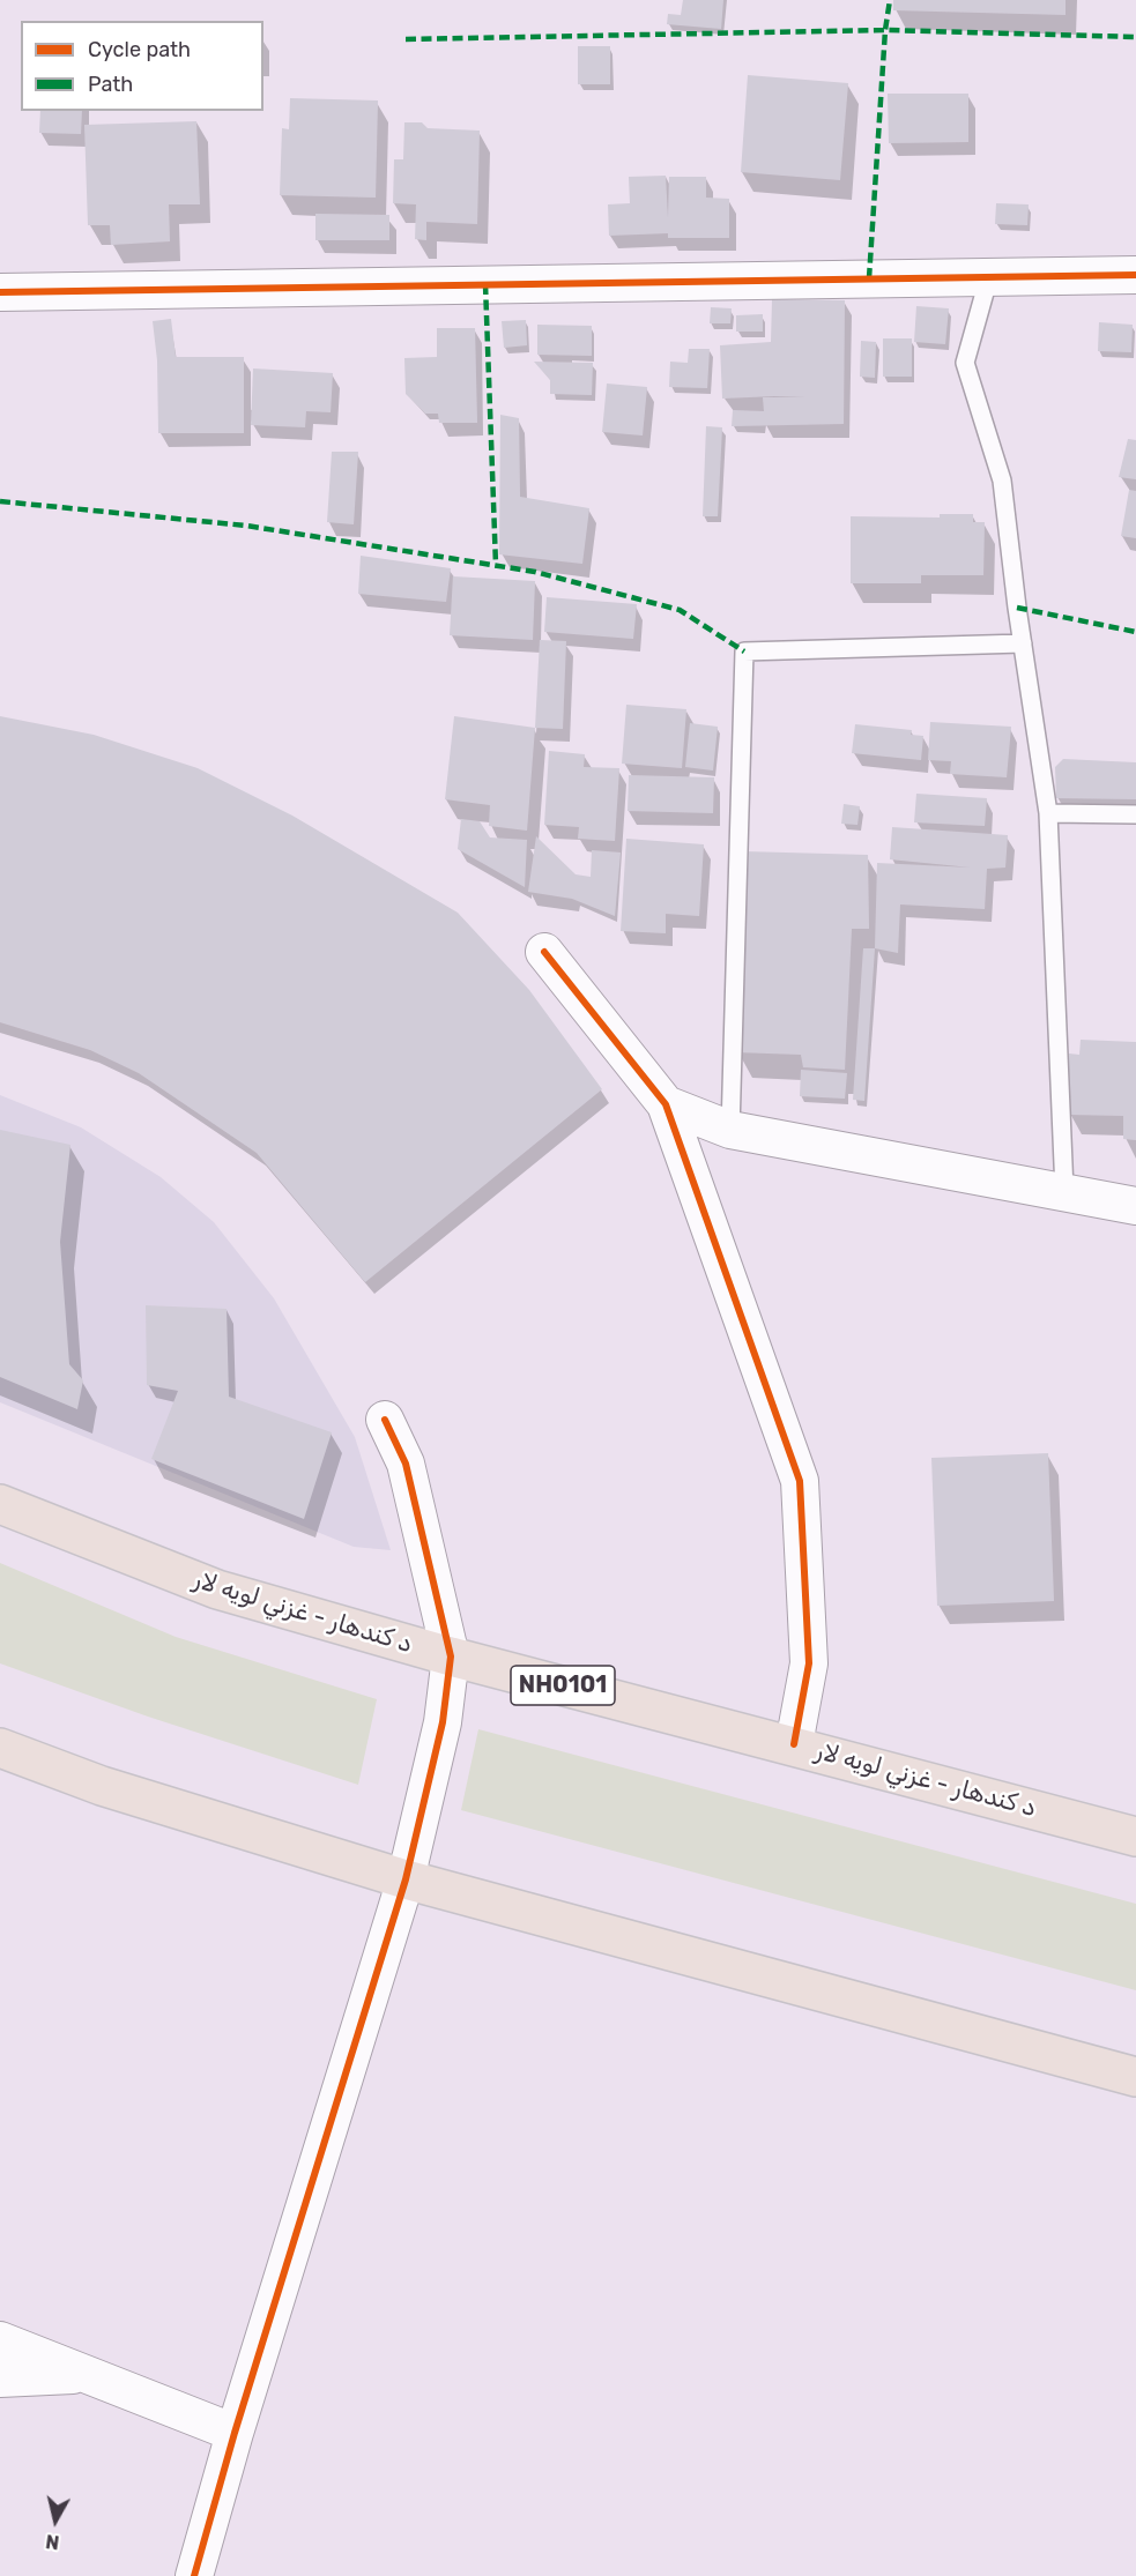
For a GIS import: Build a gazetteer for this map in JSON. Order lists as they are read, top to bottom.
{
  "streets": {
    "highway": ["د کندهار - غزني لويه لار", "NH0101"]
  },
  "legend": ["Cycle path", "Path"],
  "north": "bottom"
}
